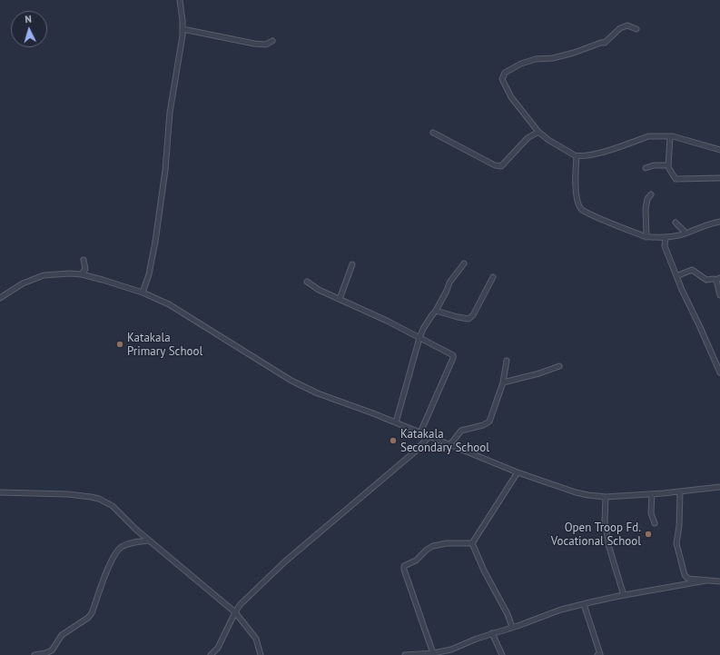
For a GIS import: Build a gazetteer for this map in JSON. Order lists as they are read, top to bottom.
{
  "places": ["Katakala Primary School", "Katakala Secondary School", "Open Troop Fd. Vocational School"],
  "north": "top"
}
